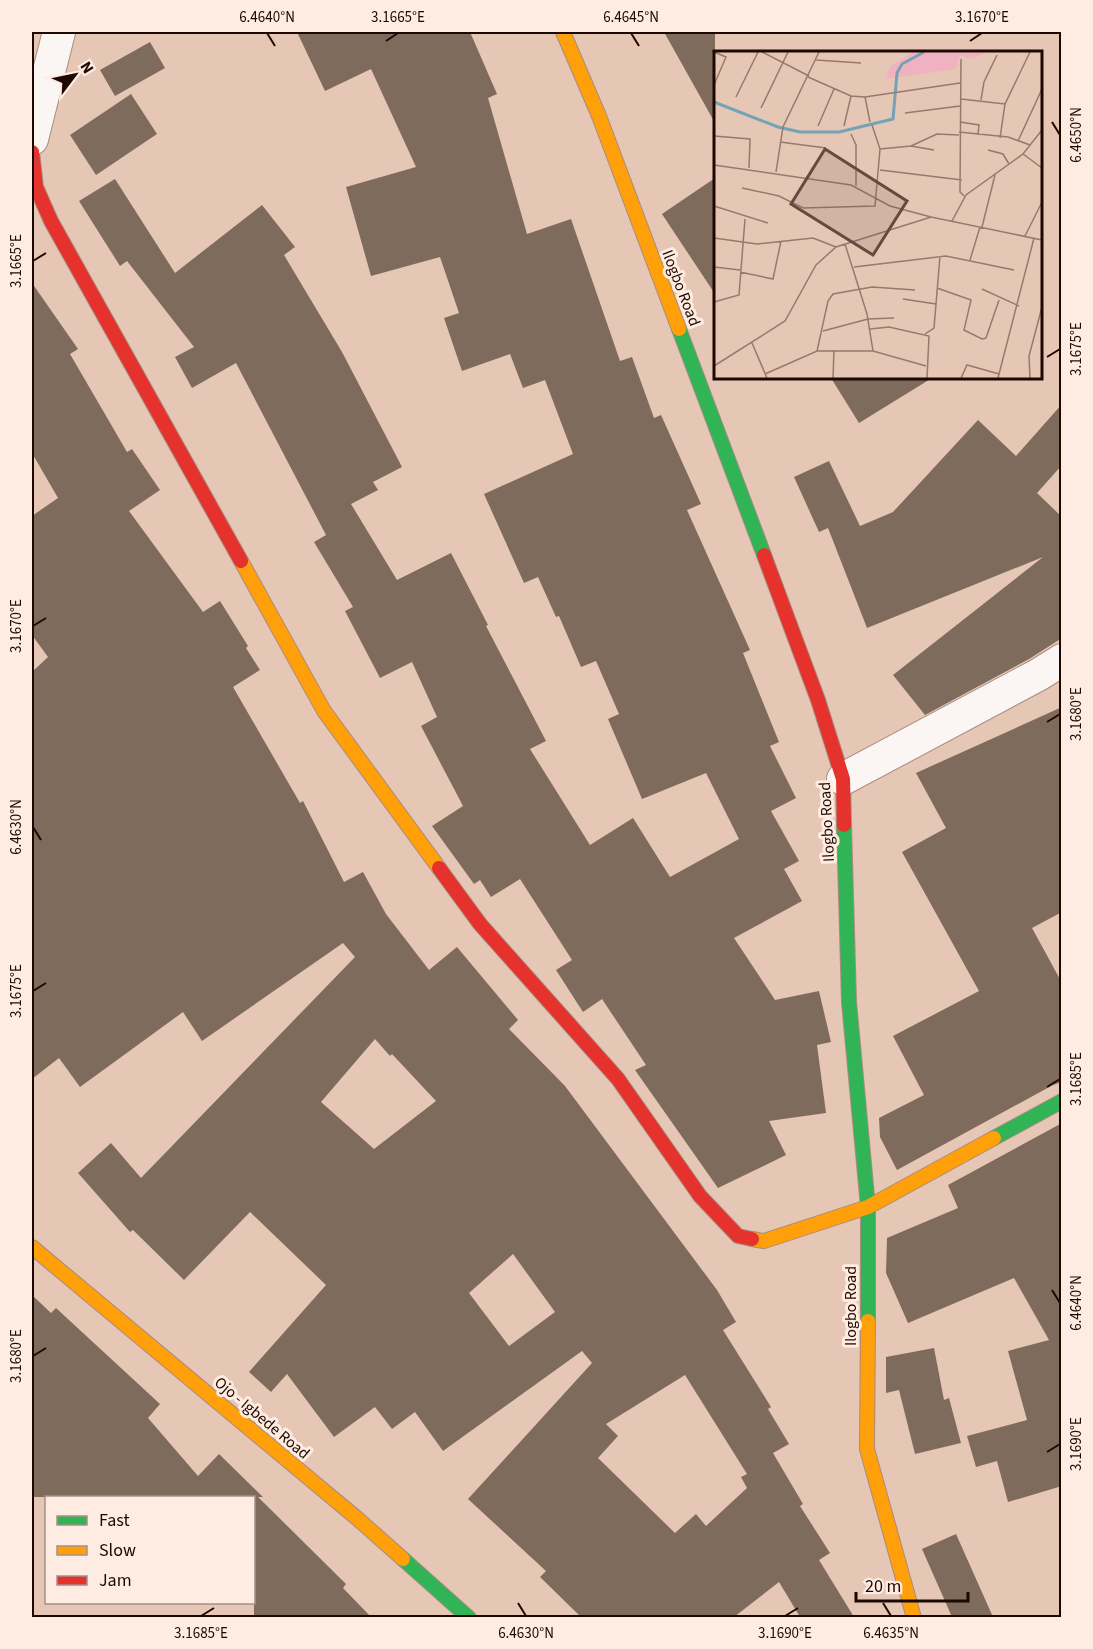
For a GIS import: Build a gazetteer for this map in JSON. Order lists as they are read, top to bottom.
{
  "streets": {
    "main road": ["Ilogbo Road", "Ojo - Igbede Road"]
  },
  "legend": ["Fast", "Slow", "Jam"],
  "scale_bar": "20 m",
  "north": "top right",
  "coordinates": [
    "6.4640°N",
    "3.1665°E",
    "6.4645°N",
    "3.1670°E",
    "6.4650°N",
    "3.1675°E",
    "3.1680°E",
    "6.4630°N",
    "3.1685°E",
    "3.1690°E",
    "6.4635°N"
  ]
}
